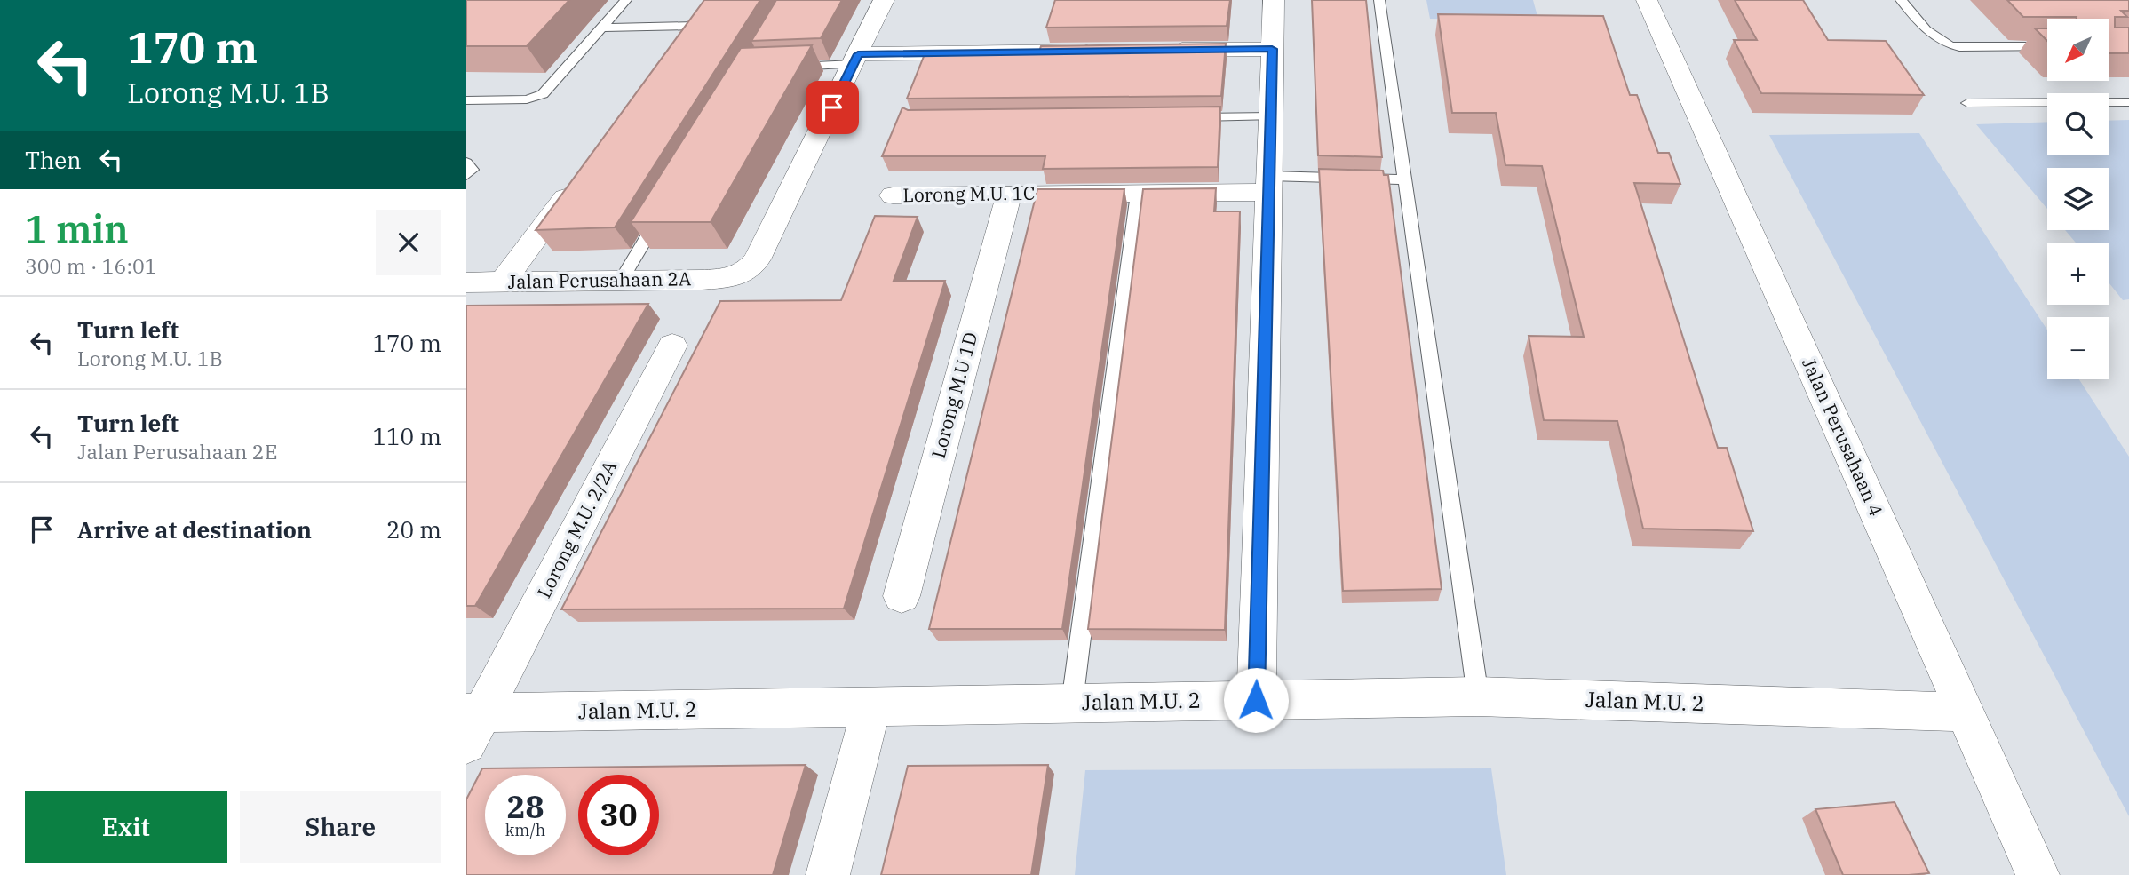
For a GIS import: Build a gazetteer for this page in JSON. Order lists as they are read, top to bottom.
{
  "streets": {
    "street": [
      "Lorong M.U. 1C",
      "Jalan Perusahaan 2A",
      "Lorong M.U 1D",
      "Jalan Perusahaan 4",
      "Lorong M.U. 2/2A",
      "Jalan M.U. 2"
    ]
  },
  "crossings": [
    ["Lorong M.U. 1C", "Lorong M.U 1D"],
    ["Jalan Perusahaan 4", "Jalan M.U. 2"],
    ["Lorong M.U. 2/2A", "Jalan M.U. 2"]
  ],
  "north": "bottom left",
  "page": {
    "turn": ["170 m", "Lorong M.U. 1B"],
    "map_buttons": ["+", "−"],
    "then": "Then",
    "heading": ["1 min", "300 m · 16:01"],
    "list": [
      {
        "name": "Turn left",
        "note": "Lorong M.U. 1B",
        "value": "170 m"
      },
      {
        "name": "Turn left",
        "note": "Jalan Perusahaan 2E",
        "value": "110 m"
      },
      {
        "name": "Arrive at destination",
        "value": "20 m"
      }
    ],
    "speed": "28 km/h",
    "limit": "30",
    "buttons": ["Exit", "Share"]
  }
}
